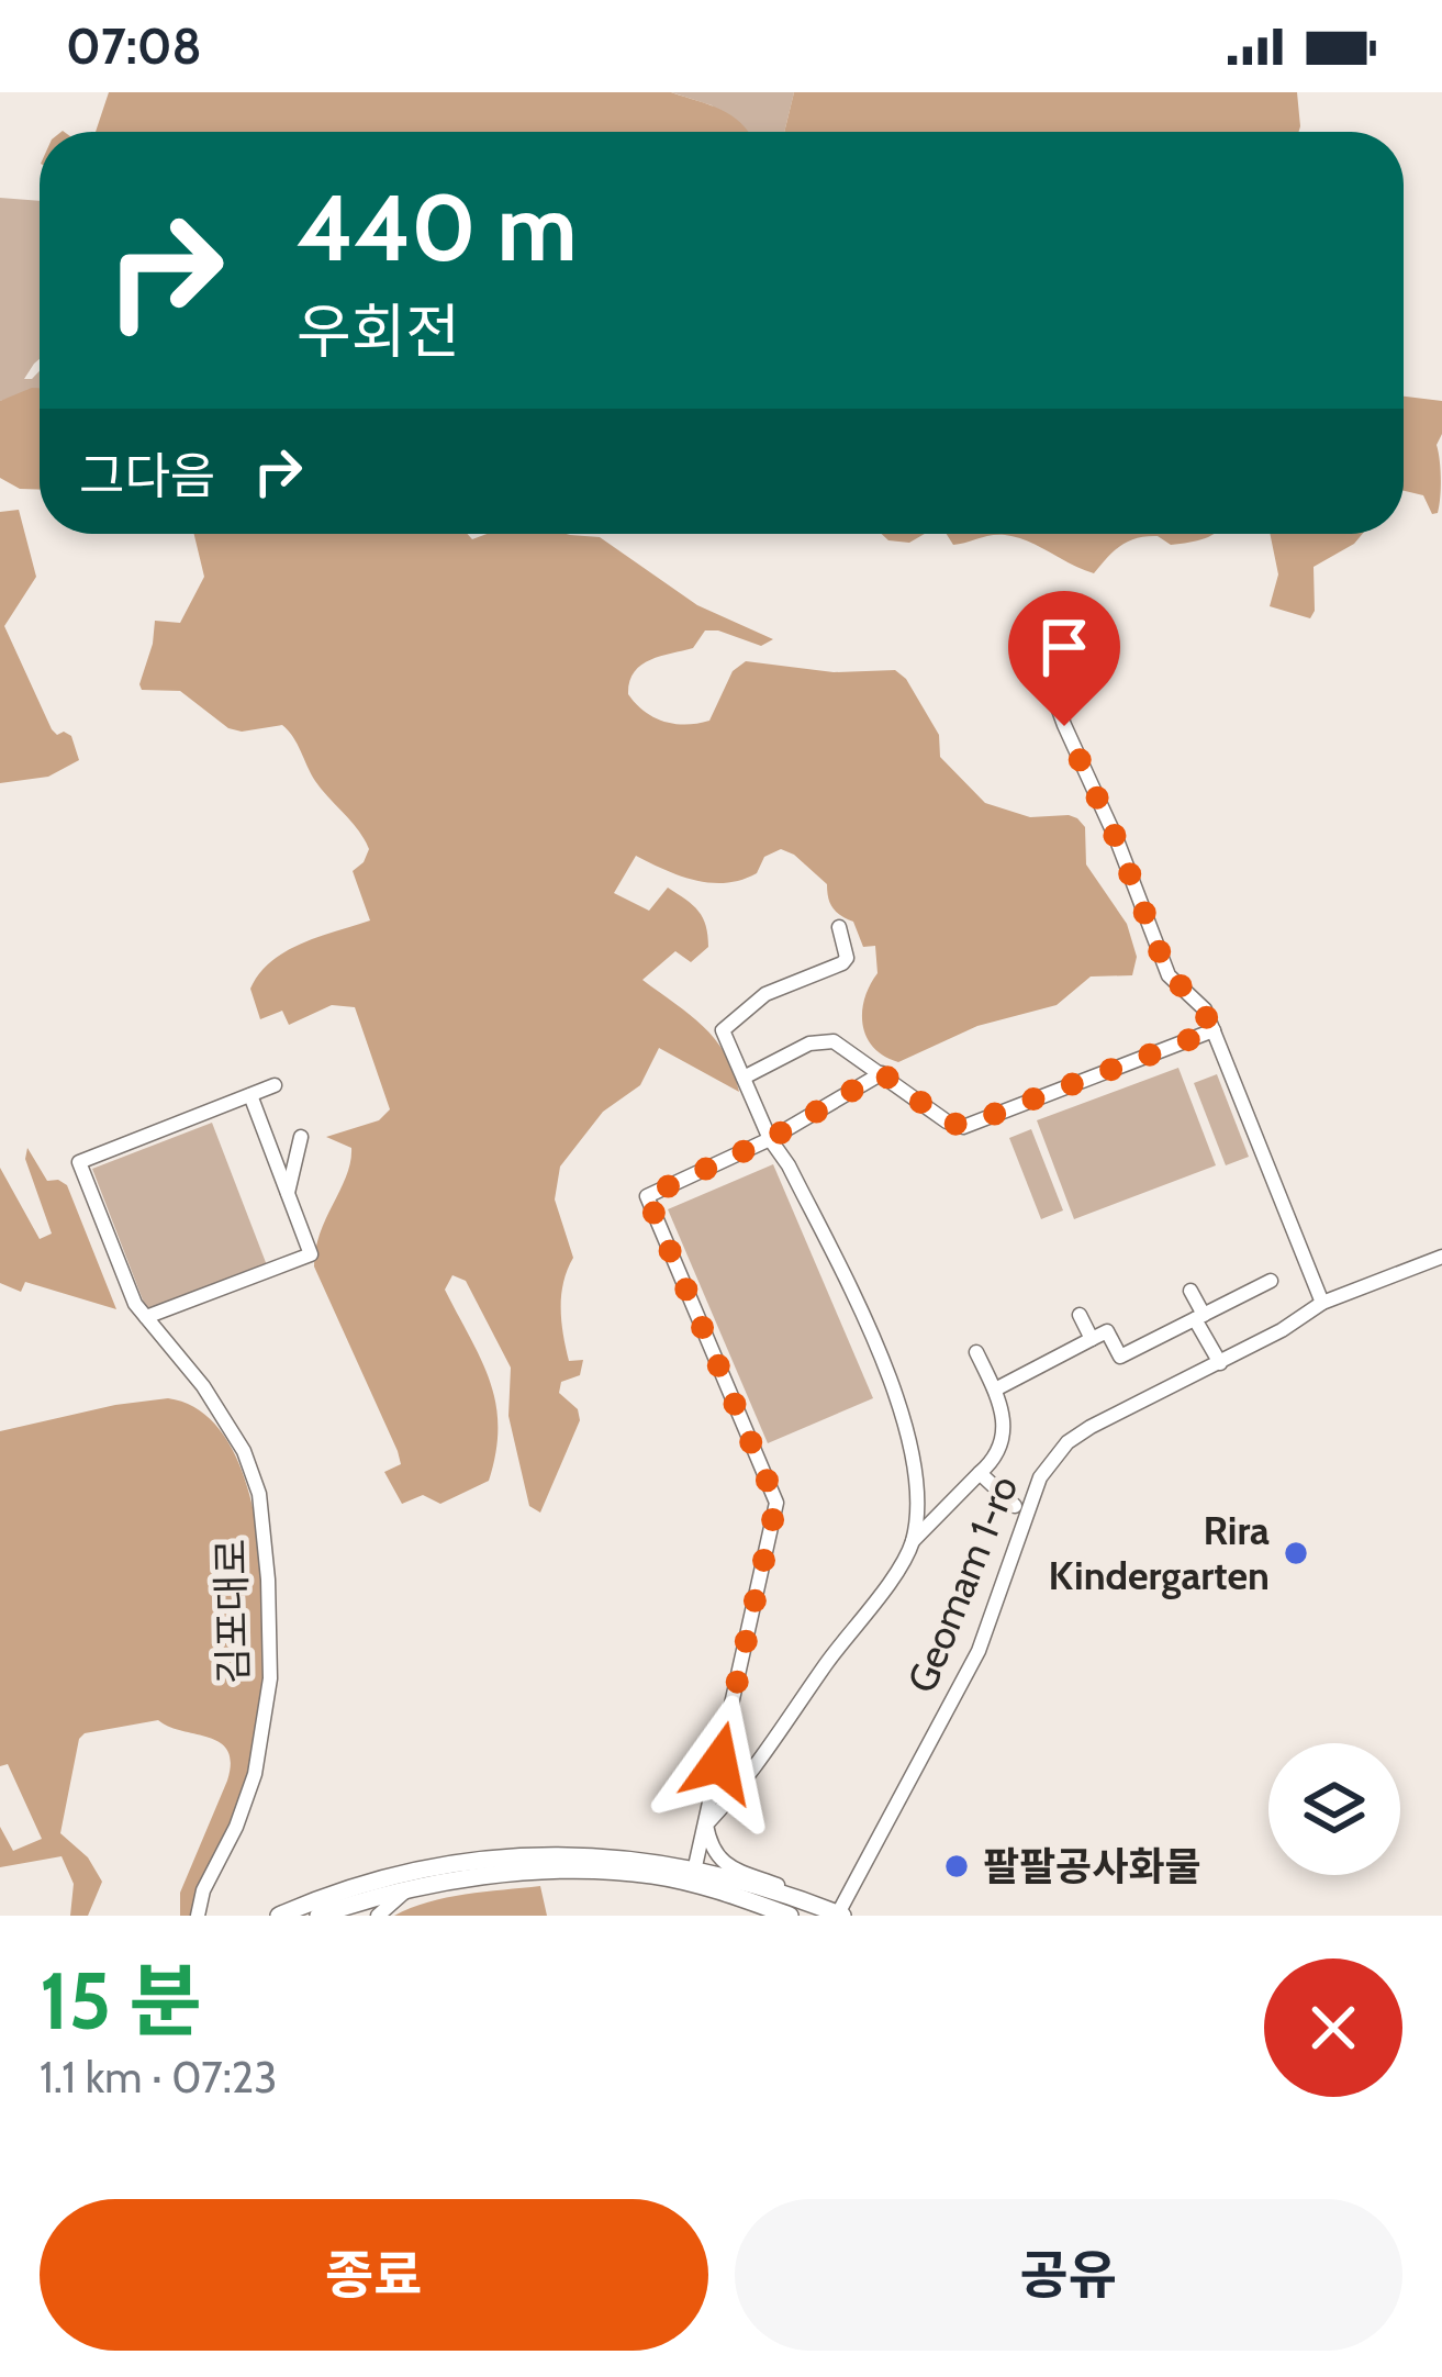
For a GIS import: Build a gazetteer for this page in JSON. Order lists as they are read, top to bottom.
{
  "streets": {
    "street": ["Geomam 1-ro", "김포대로"]
  },
  "places": ["Rira Kindergarten", "팔팔공사화물"],
  "page": {
    "status": "07:08",
    "turn": ["440 m", "우회전"],
    "then": "그다음",
    "heading": ["15 분", "1.1 km · 07:23"],
    "buttons": ["종료", "공유"]
  }
}
